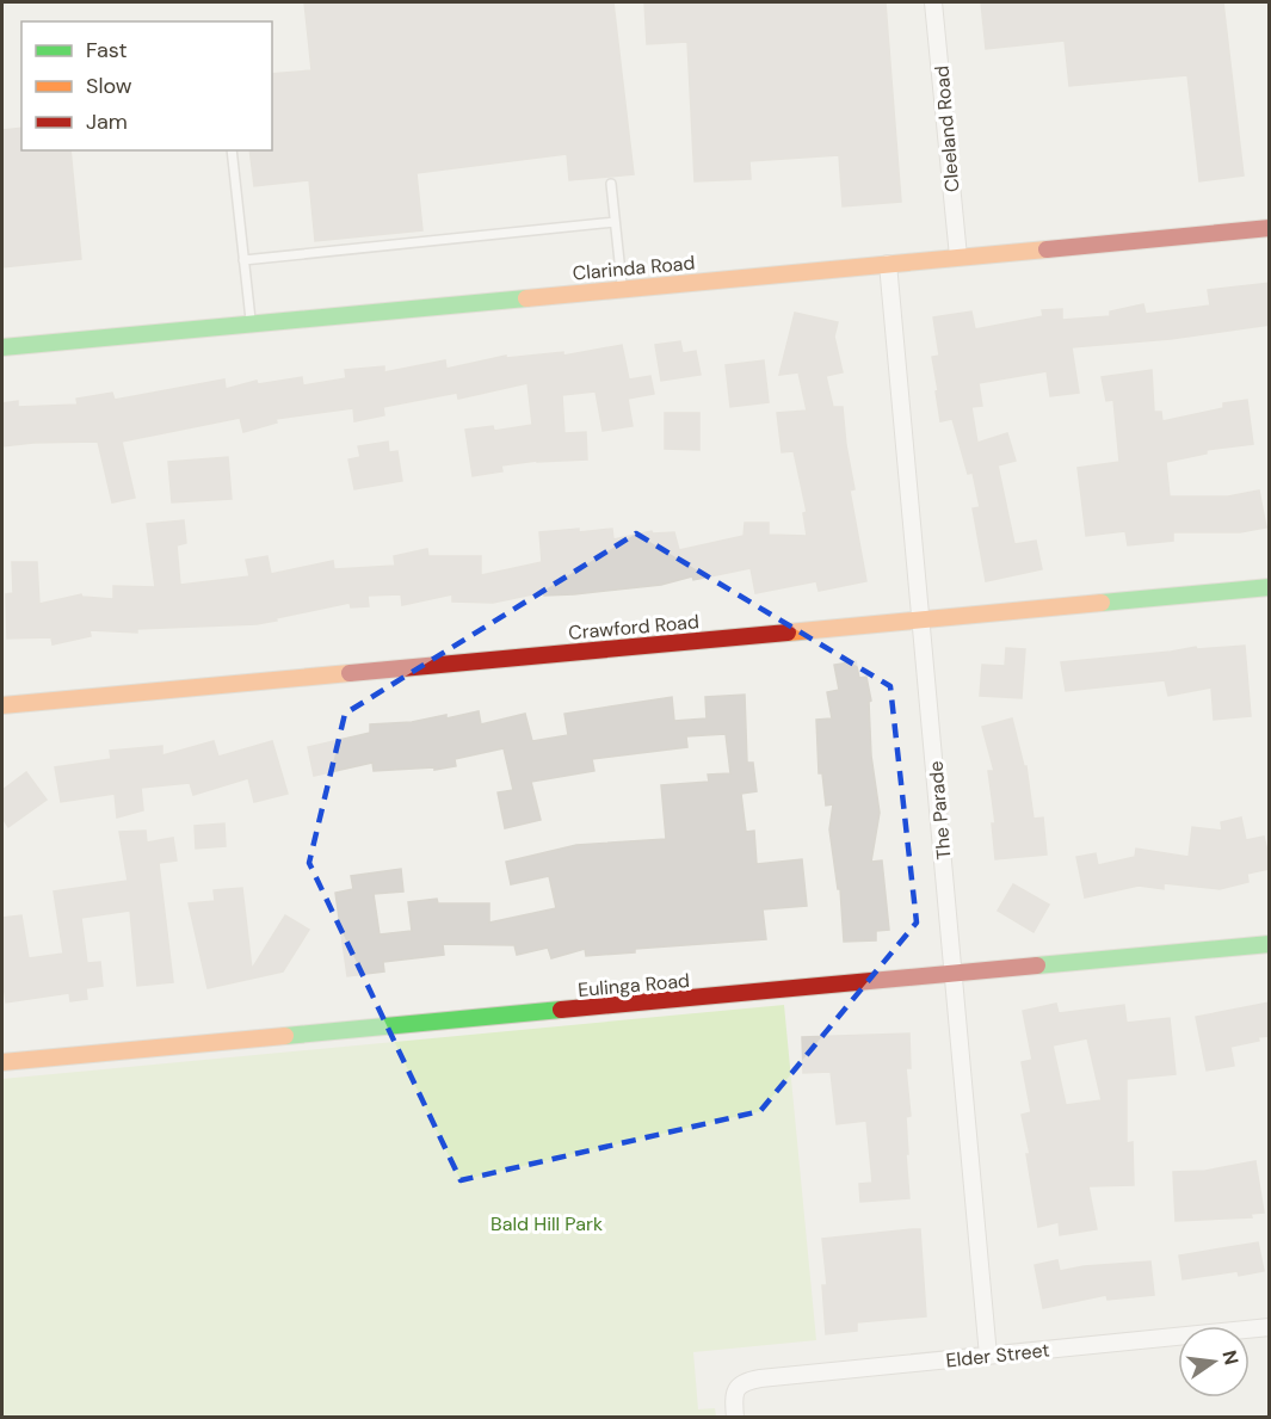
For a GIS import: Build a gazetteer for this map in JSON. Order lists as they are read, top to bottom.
{
  "streets": {
    "street": [
      "Cleeland Road",
      "Clarinda Road",
      "Crawford Road",
      "The Parade",
      "Eulinga Road",
      "Elder Street"
    ]
  },
  "crossings": [
    ["Cleeland Road", "Clarinda Road"],
    ["Clarinda Road", "The Parade"],
    ["Crawford Road", "The Parade"],
    ["The Parade", "Eulinga Road"],
    ["The Parade", "Elder Street"]
  ],
  "parks": ["Bald Hill Park"],
  "legend": ["Fast", "Slow", "Jam"],
  "north": "right"
}
